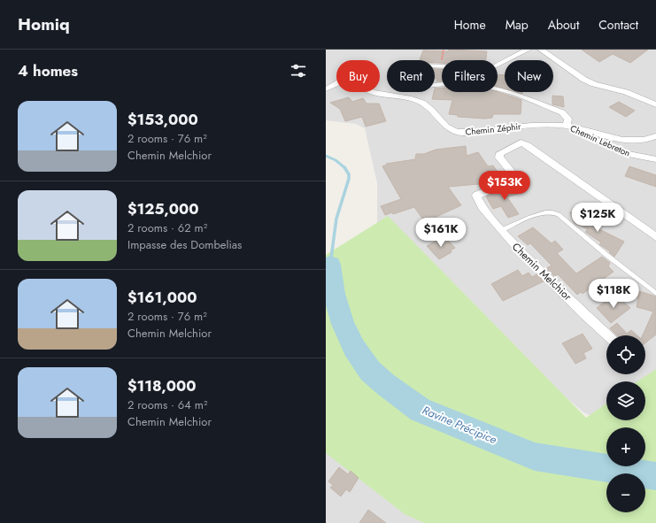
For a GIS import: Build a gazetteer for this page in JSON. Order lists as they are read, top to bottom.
{
  "streets": {
    "street": ["Chemin Zéphir", "Chemin Lebreton", "Chemin Melchior"]
  },
  "crossings": [
    ["Chemin Zéphir", "Chemin Lebreton"]
  ],
  "water": ["Ravine Précipice"],
  "page": {
    "header": "Homiq",
    "nav": [
      "Home",
      "Map",
      "About",
      "Contact"
    ],
    "heading": "4 homes",
    "chip": [
      "Buy",
      "Rent",
      "Filters",
      "New"
    ],
    "list": [
      {
        "name": "$153,000",
        "note": "2 rooms · 76 m² · Chemin Melchior"
      },
      {
        "name": "$125,000",
        "note": "2 rooms · 62 m² · Impasse des Dombelias"
      },
      {
        "name": "$161,000",
        "note": "2 rooms · 76 m² · Chemin Melchior"
      },
      {
        "name": "$118,000",
        "note": "2 rooms · 64 m² · Chemin Melchior"
      }
    ],
    "price": [
      "$153K",
      "$125K",
      "$161K",
      "$118K"
    ],
    "map_buttons": ["+", "−"]
  }
}
